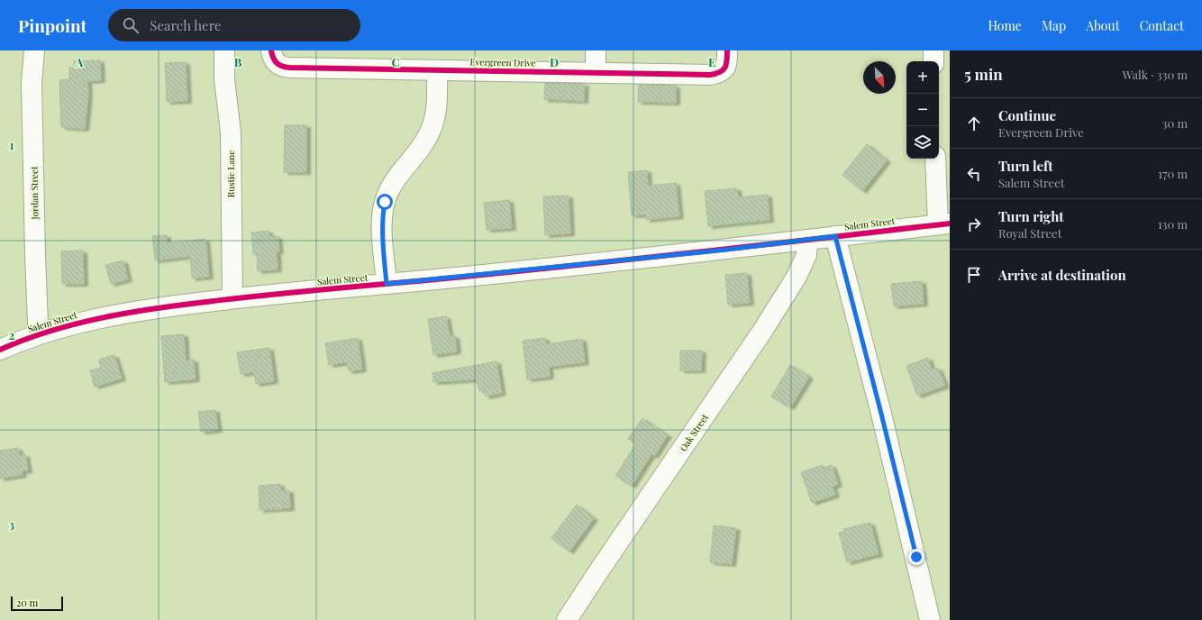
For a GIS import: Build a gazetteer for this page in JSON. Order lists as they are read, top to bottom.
{
  "streets": {
    "street": [
      "Evergreen Drive",
      "Rustic Lane",
      "Jordan Street",
      "Salem Street",
      "Oak Street"
    ]
  },
  "crossings": [
    ["Rustic Lane", "Salem Street"],
    ["Jordan Street", "Salem Street"],
    ["Salem Street", "Oak Street"]
  ],
  "scale_bar": "20 m",
  "north": "bottom right",
  "page": {
    "header": "Pinpoint",
    "search": "Search here",
    "nav": [
      "Home",
      "Map",
      "About",
      "Contact"
    ],
    "heading": ["5 min", "Walk · 330 m"],
    "map_buttons": ["+", "−"],
    "list": [
      ["Continue", "Evergreen Drive", "30 m"],
      ["Turn left", "Salem Street", "170 m"],
      ["Turn right", "Royal Street", "130 m"],
      "Arrive at destination"
    ],
    "scale": "20 m"
  },
  "grid": {
    "columns": [
      "A",
      "B",
      "C",
      "D",
      "E"
    ],
    "rows": ["1", "2", "3"]
  }
}
